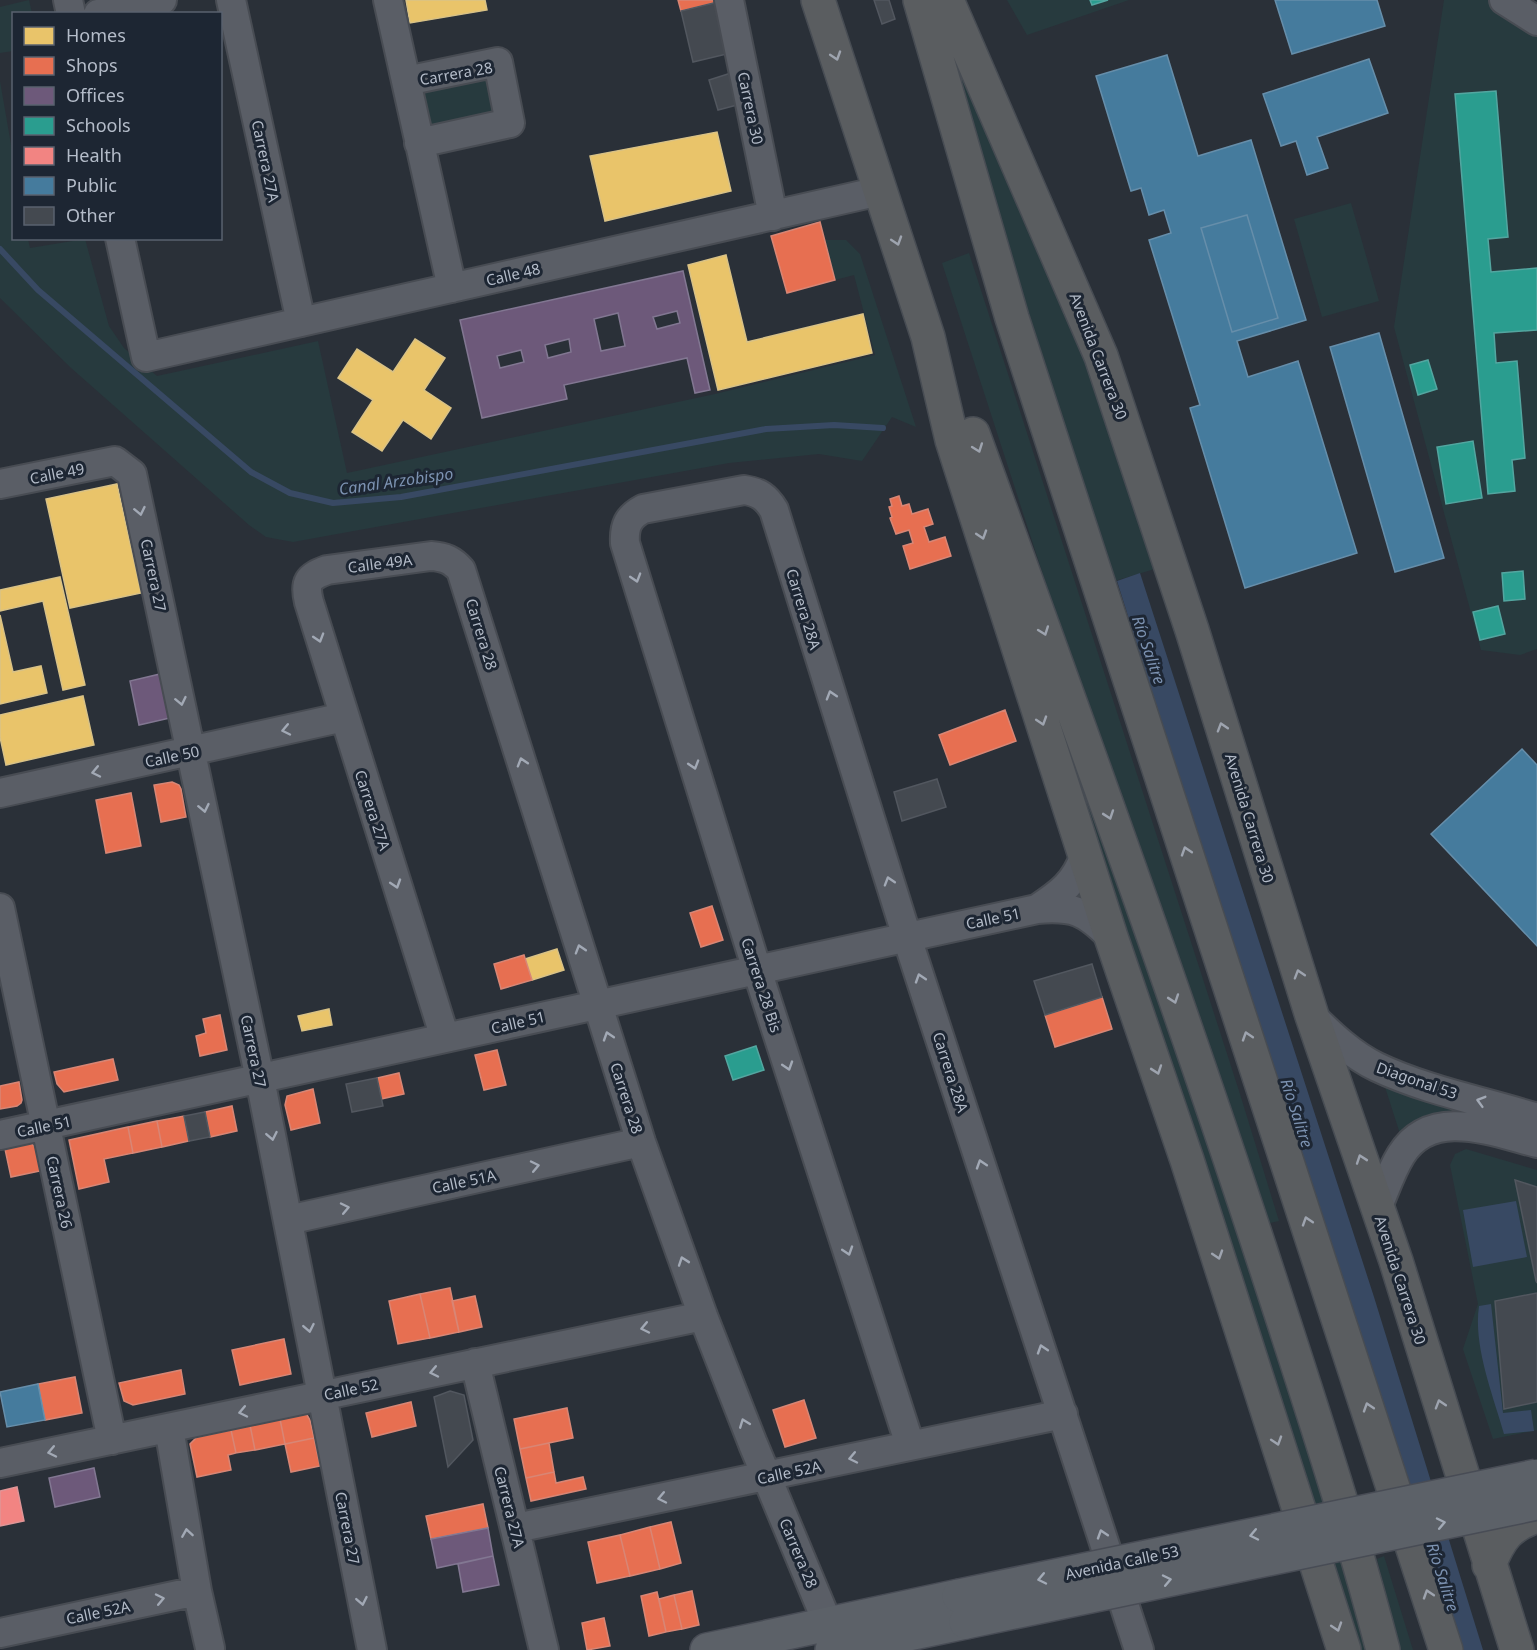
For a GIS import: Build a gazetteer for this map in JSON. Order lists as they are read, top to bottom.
{
  "streets": {
    "highway": ["Avenida Carrera 30"],
    "main road": ["Avenida Calle 53"],
    "street": [
      "Carrera 28",
      "Carrera 30",
      "Carrera 27A",
      "Calle 48",
      "Calle 49",
      "Calle 49A",
      "Carrera 27",
      "Carrera 28A",
      "Calle 50",
      "Calle 51",
      "Carrera 28 Bis",
      "Diagonal 53",
      "Calle 51A",
      "Carrera 26",
      "Calle 52",
      "Calle 52A"
    ]
  },
  "crossings": [
    ["Carrera 28", "Calle 48"],
    ["Carrera 28", "Calle 49A"],
    ["Carrera 28", "Calle 51"],
    ["Carrera 28", "Calle 51A"],
    ["Carrera 28", "Calle 52"],
    ["Carrera 28", "Calle 52A"],
    ["Carrera 28", "Avenida Calle 53"],
    ["Carrera 30", "Calle 48"],
    ["Carrera 27A", "Calle 48"],
    ["Carrera 27A", "Calle 49A"],
    ["Carrera 27A", "Calle 50"],
    ["Carrera 27A", "Calle 51"],
    ["Carrera 27A", "Calle 52"],
    ["Carrera 27A", "Calle 52A"],
    ["Avenida Carrera 30", "Diagonal 53"],
    ["Calle 49", "Carrera 27"],
    ["Carrera 27", "Calle 50"],
    ["Carrera 27", "Calle 51"],
    ["Carrera 27", "Calle 51A"],
    ["Carrera 27", "Calle 52"],
    ["Carrera 28A", "Calle 51"],
    ["Carrera 28A", "Carrera 28 Bis"],
    ["Carrera 28A", "Calle 52A"],
    ["Calle 51", "Carrera 28 Bis"],
    ["Calle 51", "Carrera 26"],
    ["Carrera 28 Bis", "Calle 52A"],
    ["Carrera 26", "Calle 52"]
  ],
  "one_way": [
    "Carrera 28",
    "Carrera 27A",
    "Carrera 27",
    "Carrera 28A",
    "Calle 50",
    "Carrera 28 Bis",
    "Diagonal 53",
    "Calle 51A",
    "Calle 52"
  ],
  "water": ["Canal Arzobispo", "Río Salitre"],
  "legend": [
    "Homes",
    "Shops",
    "Offices",
    "Schools",
    "Health",
    "Public",
    "Other"
  ]
}
